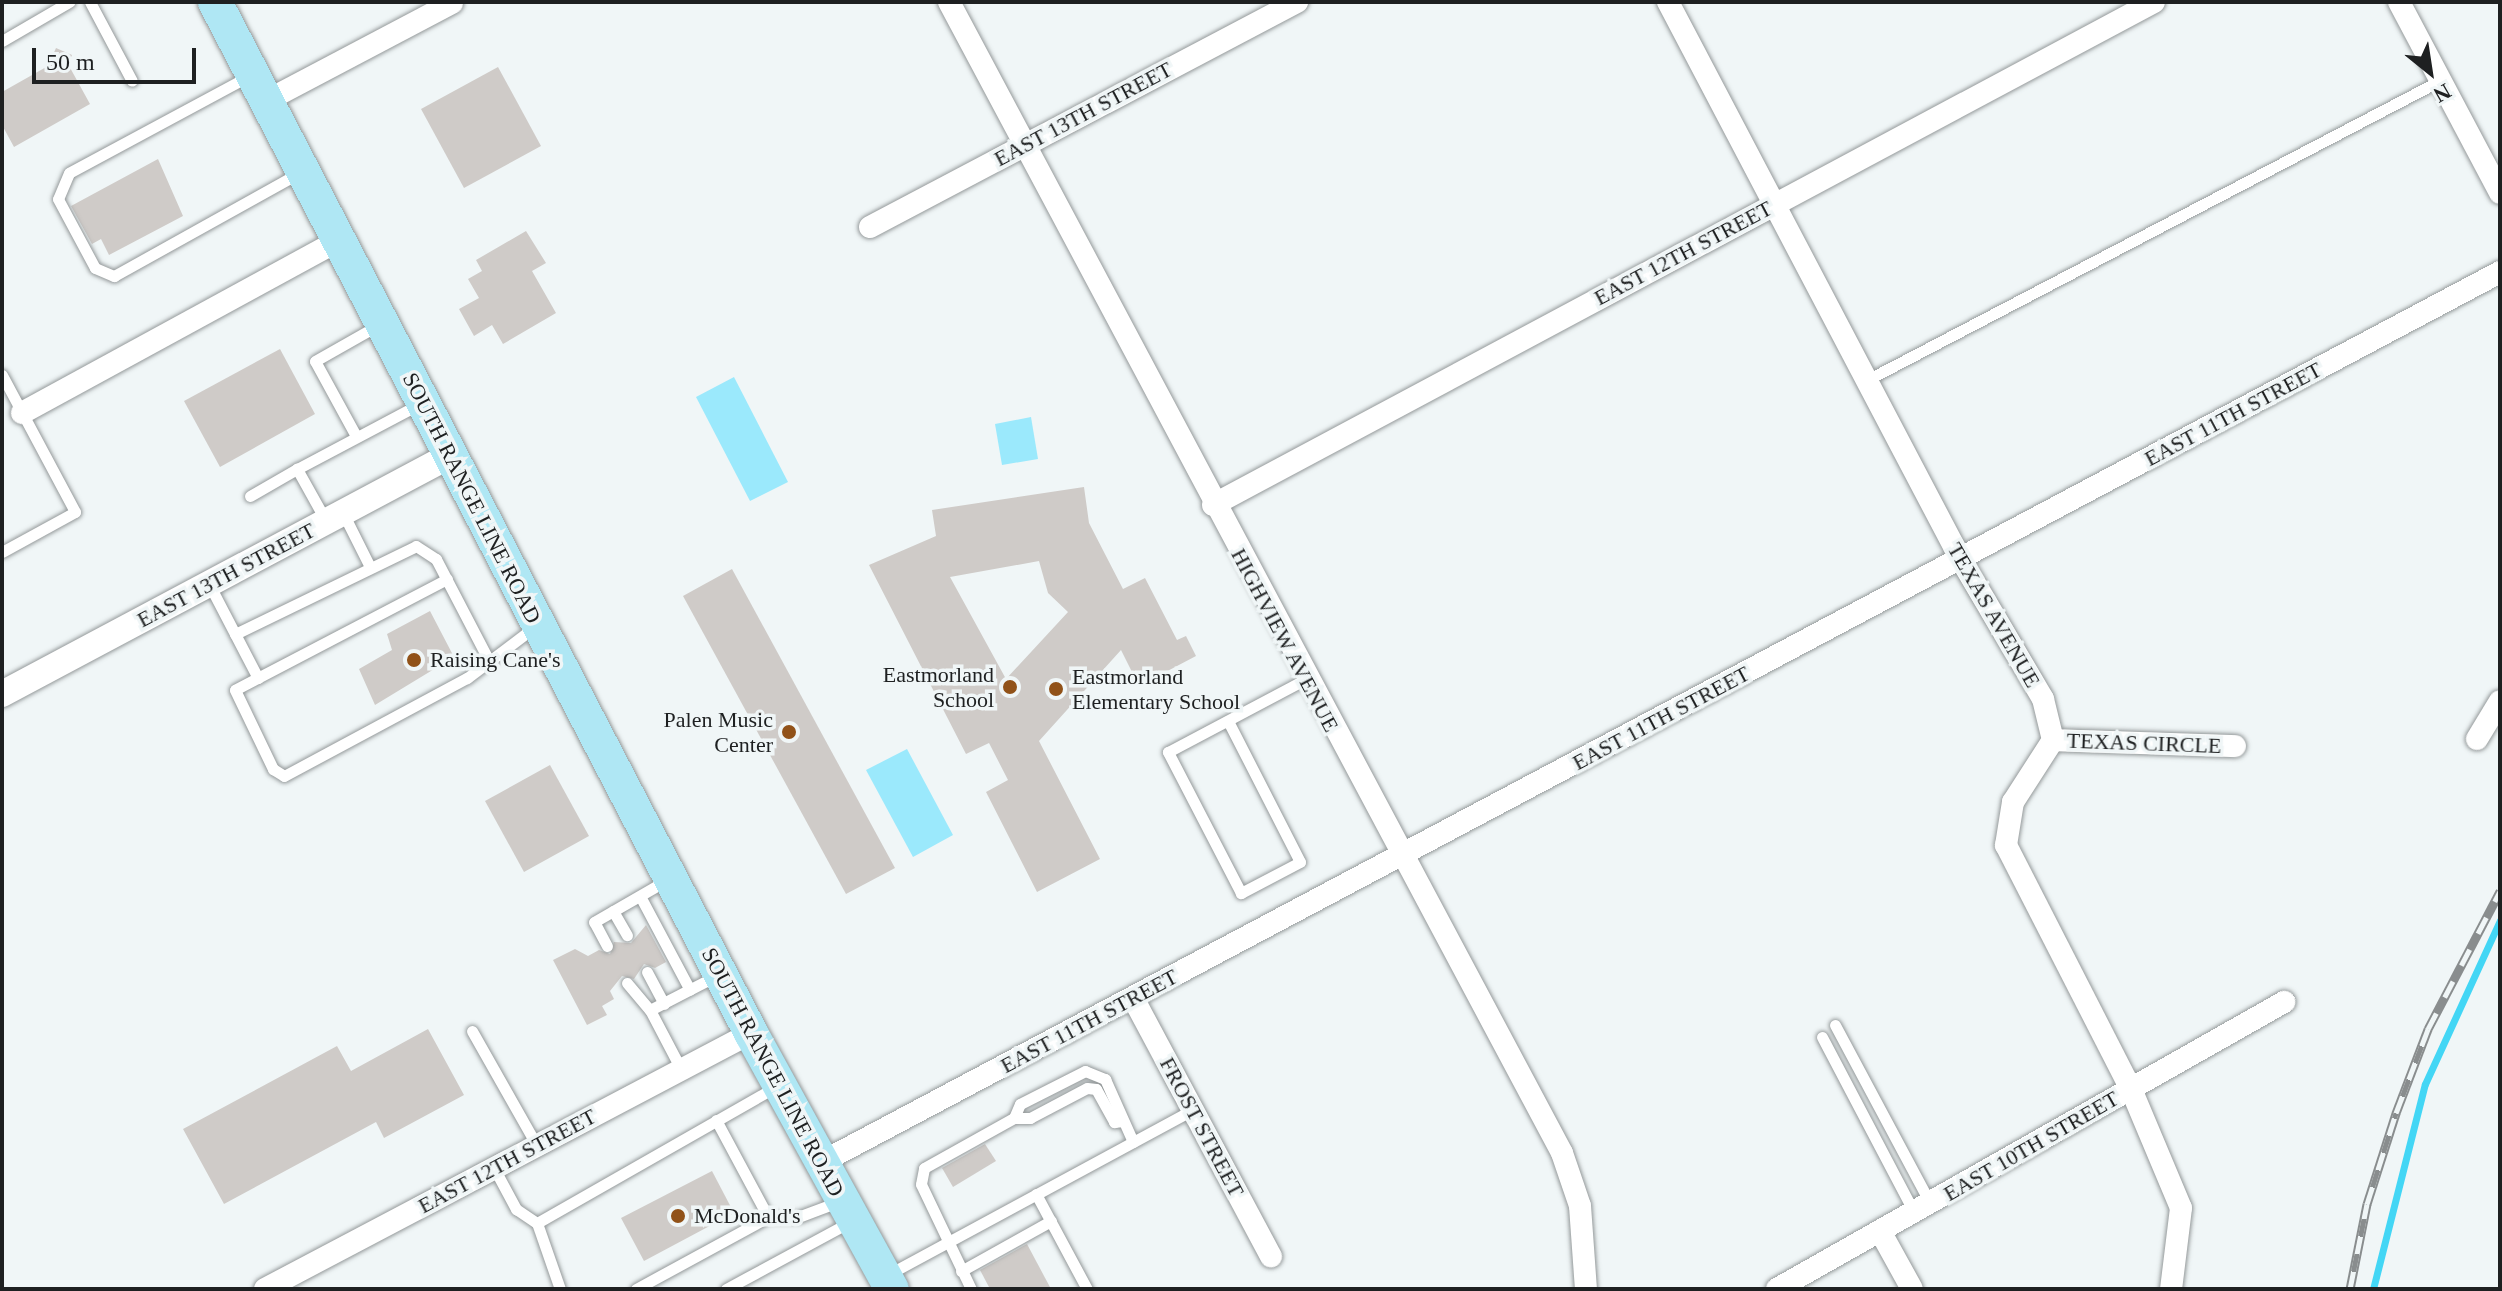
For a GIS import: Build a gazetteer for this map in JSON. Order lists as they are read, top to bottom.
{
  "streets": {
    "main road": ["SOUTH RANGE LINE ROAD"],
    "street": [
      "EAST 13TH STREET",
      "EAST 12TH STREET",
      "EAST 11TH STREET",
      "TEXAS AVENUE",
      "HIGHVIEW AVENUE",
      "TEXAS CIRCLE",
      "FROST STREET",
      "EAST 10TH STREET"
    ]
  },
  "crossings": [
    ["EAST 13TH STREET", "SOUTH RANGE LINE ROAD"],
    ["EAST 13TH STREET", "HIGHVIEW AVENUE"],
    ["EAST 12TH STREET", "SOUTH RANGE LINE ROAD"],
    ["EAST 12TH STREET", "TEXAS AVENUE"],
    ["EAST 12TH STREET", "HIGHVIEW AVENUE"],
    ["EAST 11TH STREET", "SOUTH RANGE LINE ROAD"],
    ["EAST 11TH STREET", "TEXAS AVENUE"],
    ["EAST 11TH STREET", "HIGHVIEW AVENUE"],
    ["EAST 11TH STREET", "FROST STREET"],
    ["TEXAS AVENUE", "TEXAS CIRCLE"]
  ],
  "places": [
    "Raising Cane's",
    "Eastmorland School",
    "Eastmorland Elementary School",
    "Palen Music Center",
    "McDonald's"
  ],
  "scale_bar": "50 m",
  "north": "bottom right"
}
